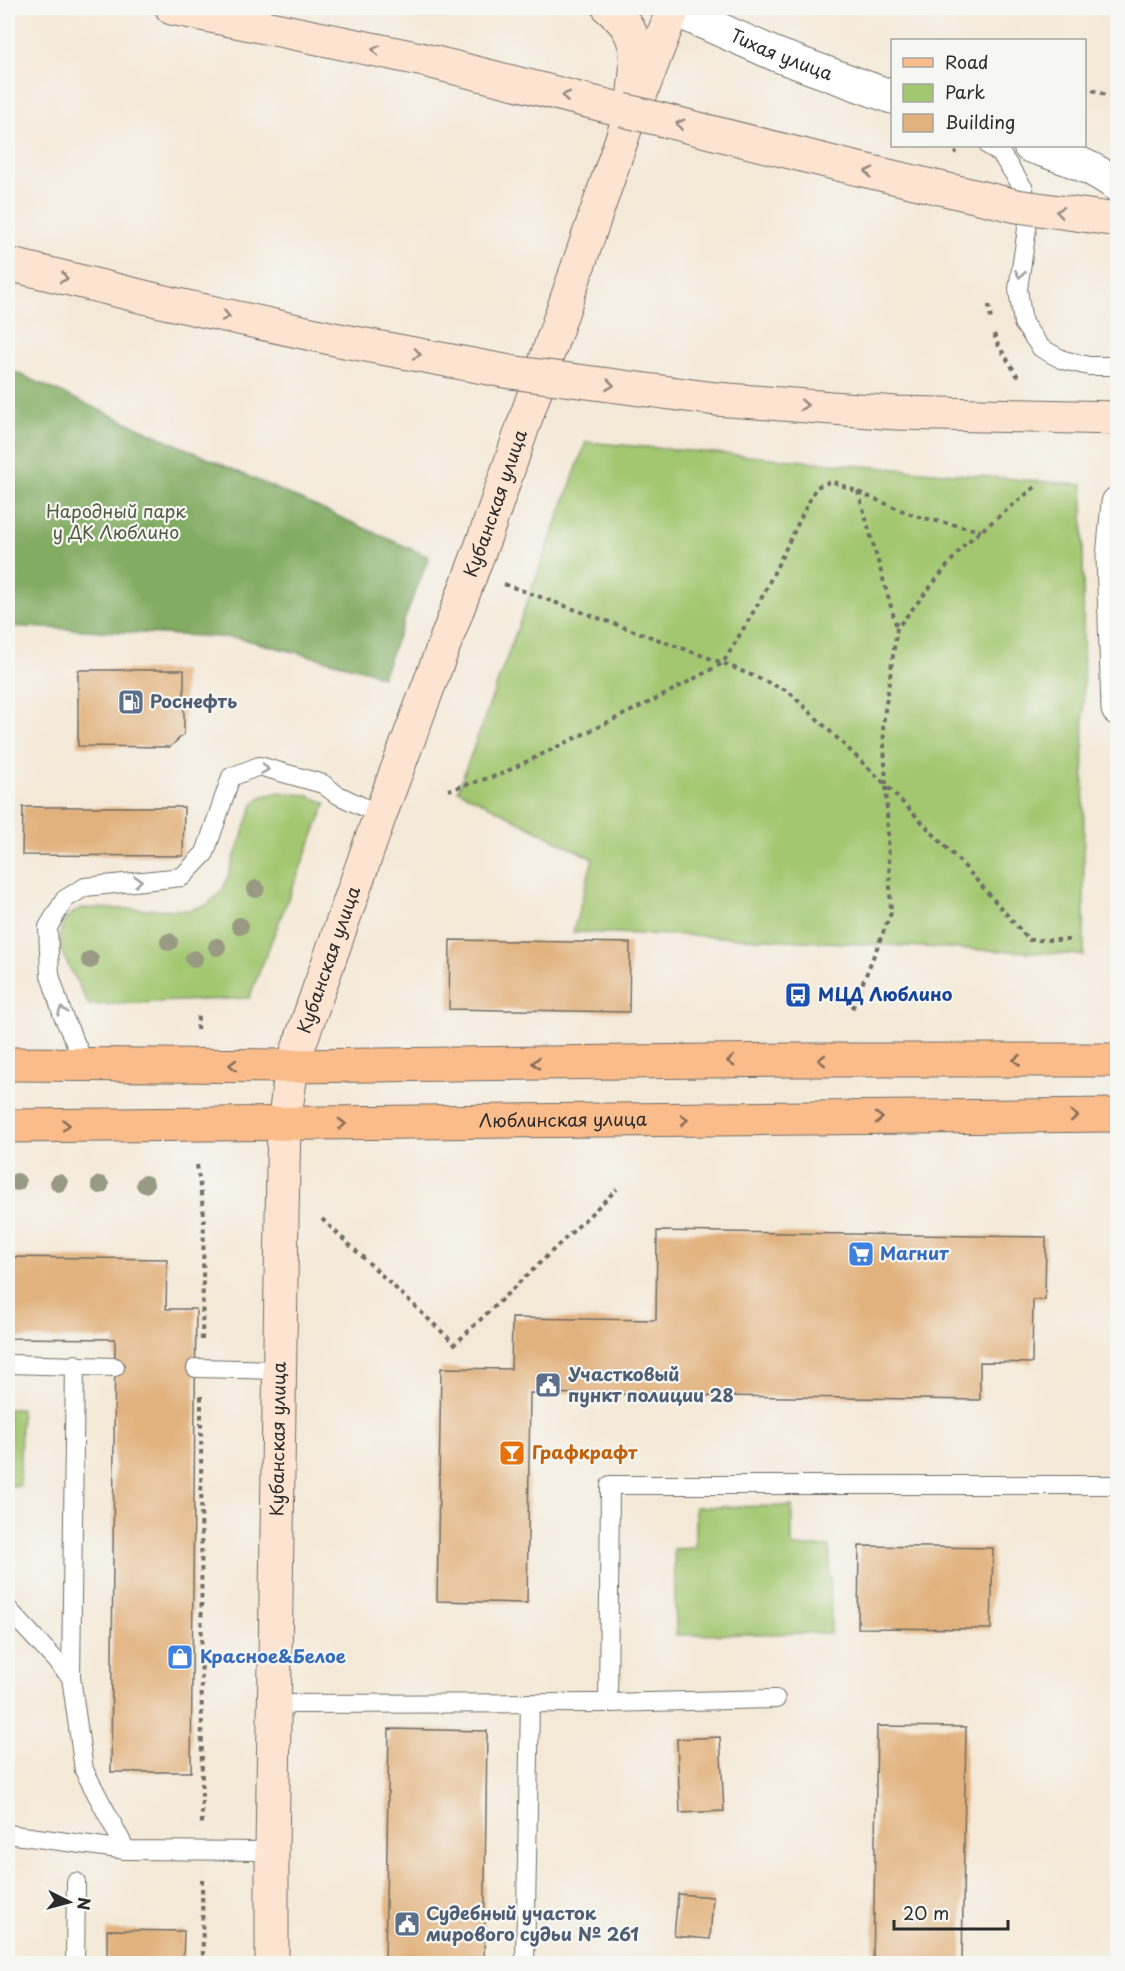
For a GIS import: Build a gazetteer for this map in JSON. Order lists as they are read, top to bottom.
{
  "streets": {
    "main road": ["Кубанская улица", "Люблинская улица"],
    "street": ["Тихая улица"]
  },
  "crossings": [
    ["Тихая улица", "Кубанская улица"],
    ["Кубанская улица", "Люблинская улица"]
  ],
  "parks": ["Народный парк у ДК Люблино"],
  "places": {
    "fuel station": ["Роснефть"],
    "bus stop": ["МЦД Люблино"],
    "supermarket": ["Магнит"],
    "public building": ["Участковый пункт полиции 28", "Судебный участок мирового судьи № 261"],
    "bar": ["Графкрафт"],
    "shop": ["Красное&Белое"]
  },
  "legend": ["Road", "Park", "Building"],
  "scale_bar": "20 m",
  "north": "right"
}
